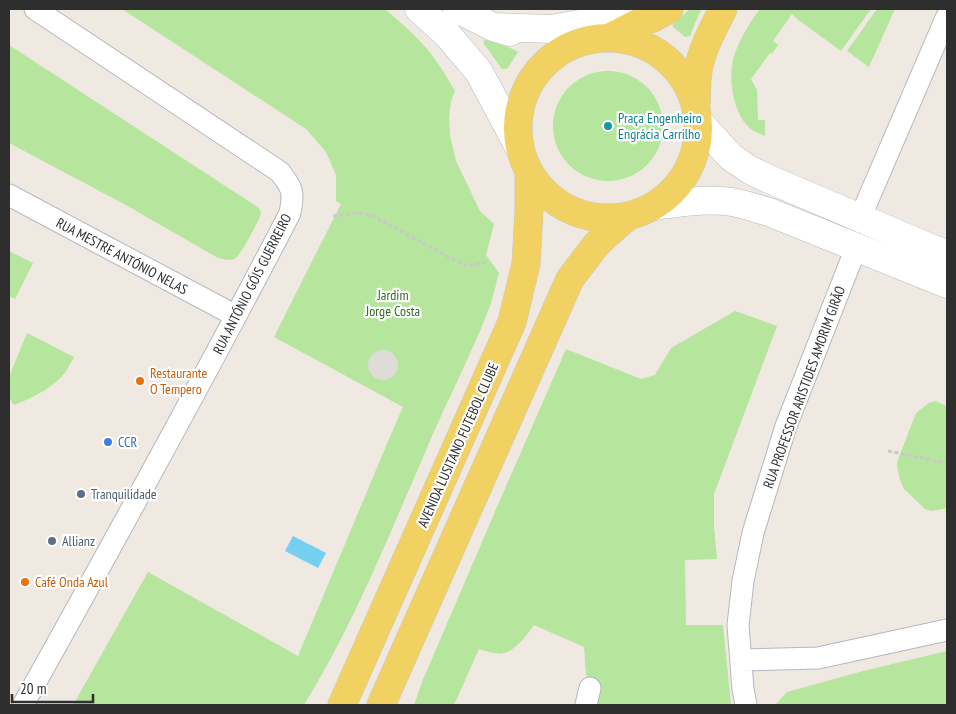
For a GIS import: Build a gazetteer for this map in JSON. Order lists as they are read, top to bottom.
{
  "streets": {
    "main road": ["AVENIDA LUSITANO FUTEBOL CLUBE"],
    "street": ["RUA MESTRE ANTÓNIO NELAS", "RUA ANTÓNIO GÓIS GUERREIRO", "RUA PROFESSOR ARISTIDES AMORIM GIRÃO"]
  },
  "crossings": [
    ["RUA MESTRE ANTÓNIO NELAS", "RUA ANTÓNIO GÓIS GUERREIRO"]
  ],
  "parks": ["Jardim Jorge Costa"],
  "places": [
    "Praça Engenheiro Engrácia Carrilho",
    "Restaurante O Tempero",
    "CCR",
    "Tranquilidade",
    "Allianz",
    "Café Onda Azul"
  ],
  "scale_bar": "20 m"
}
